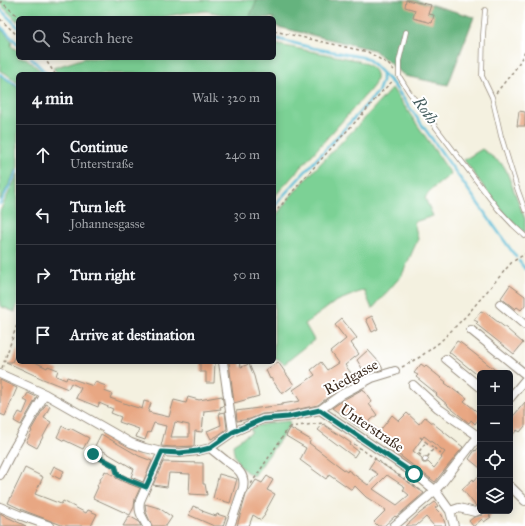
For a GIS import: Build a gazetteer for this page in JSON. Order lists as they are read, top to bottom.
{
  "streets": {
    "street": ["Riedgasse", "Unterstraße"]
  },
  "crossings": [
    ["Riedgasse", "Unterstraße"]
  ],
  "water": ["Roth"],
  "page": {
    "search": "Search here",
    "heading": ["4 min", "Walk · 320 m"],
    "list": [
      ["Continue", "Unterstraße", "240 m"],
      ["Turn left", "Johannesgasse", "30 m"],
      ["Turn right", "50 m"],
      "Arrive at destination"
    ],
    "map_buttons": ["+", "−"]
  }
}
